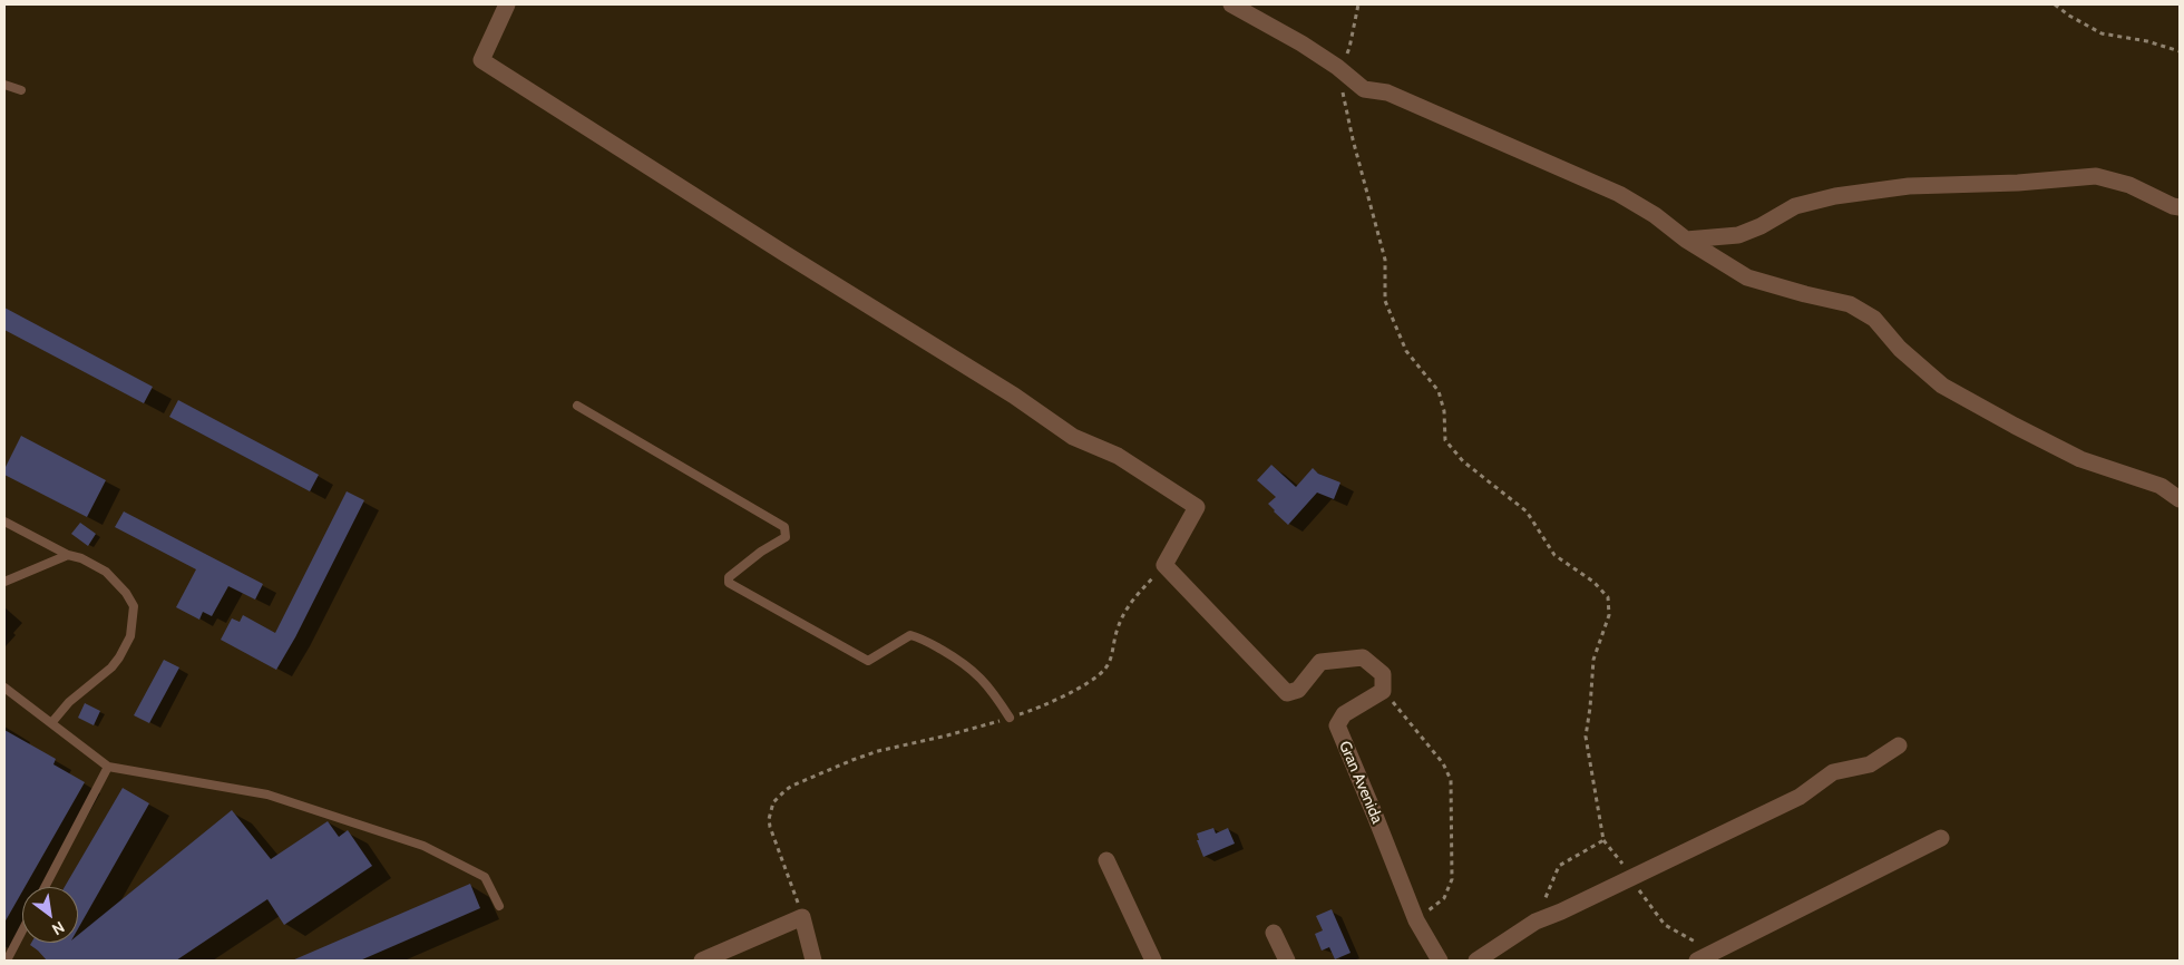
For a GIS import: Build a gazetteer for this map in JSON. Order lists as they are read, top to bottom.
{
  "streets": {
    "street": ["Gran Avenida"]
  },
  "north": "bottom right"
}
